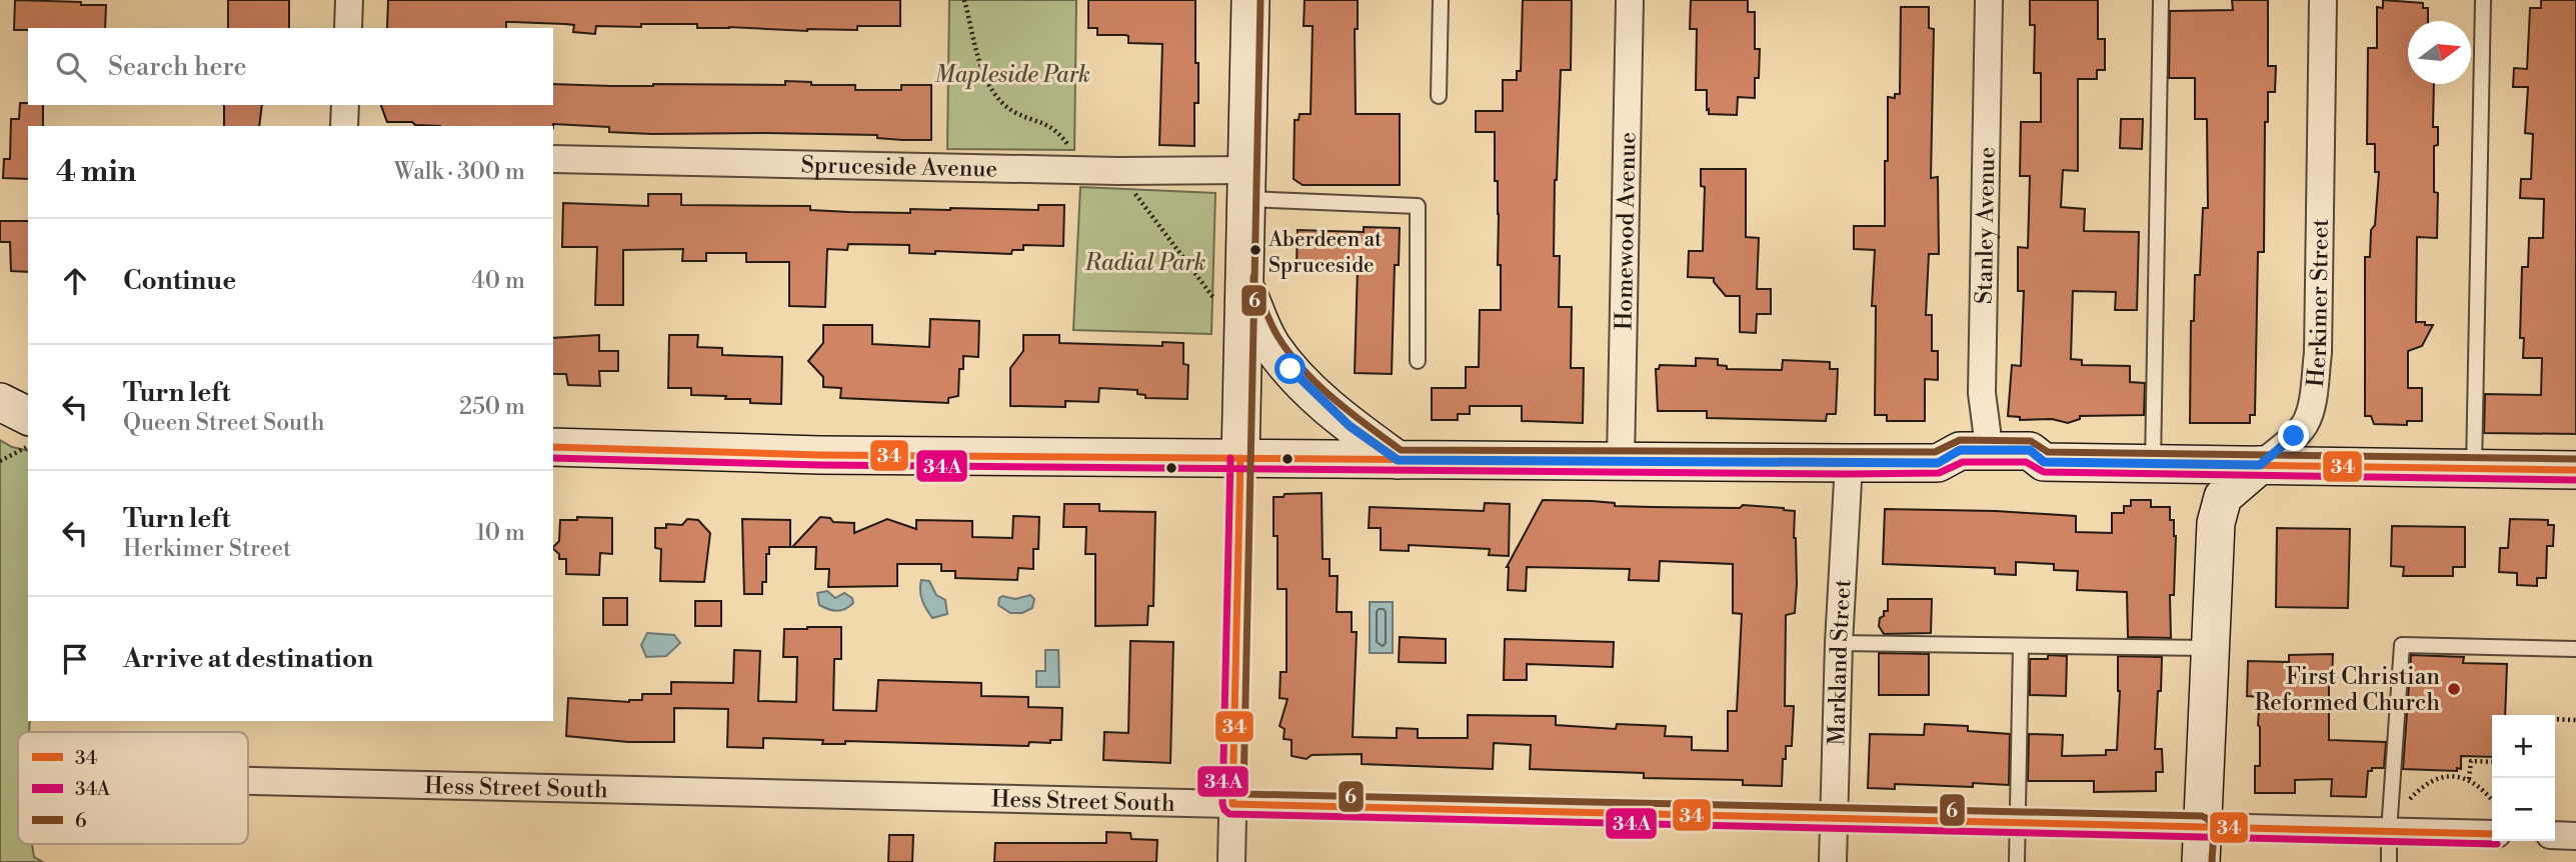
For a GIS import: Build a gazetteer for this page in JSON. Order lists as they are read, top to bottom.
{
  "streets": {
    "main road": ["Herkimer Street"],
    "street": [
      "Spruceside Avenue",
      "Stanley Avenue",
      "Homewood Avenue",
      "Markland Street",
      "Hess Street South"
    ]
  },
  "crossings": [
    ["Herkimer Street", "Hess Street South"],
    ["Markland Street", "Hess Street South"]
  ],
  "parks": ["Mapleside Park", "Radial Park"],
  "places": ["Aberdeen at Spruceside", "First Christian Reformed Church"],
  "lines": ["transit line 6", "transit line 34", "transit line 34A"],
  "legend": ["34", "34A", "6"],
  "north": "right",
  "page": {
    "search": "Search here",
    "heading": ["4 min", "Walk · 300 m"],
    "list": [
      ["Continue", "40 m"],
      ["Turn left", "Queen Street South", "250 m"],
      ["Turn left", "Herkimer Street", "10 m"],
      "Arrive at destination"
    ],
    "map_buttons": ["+", "−"]
  }
}
